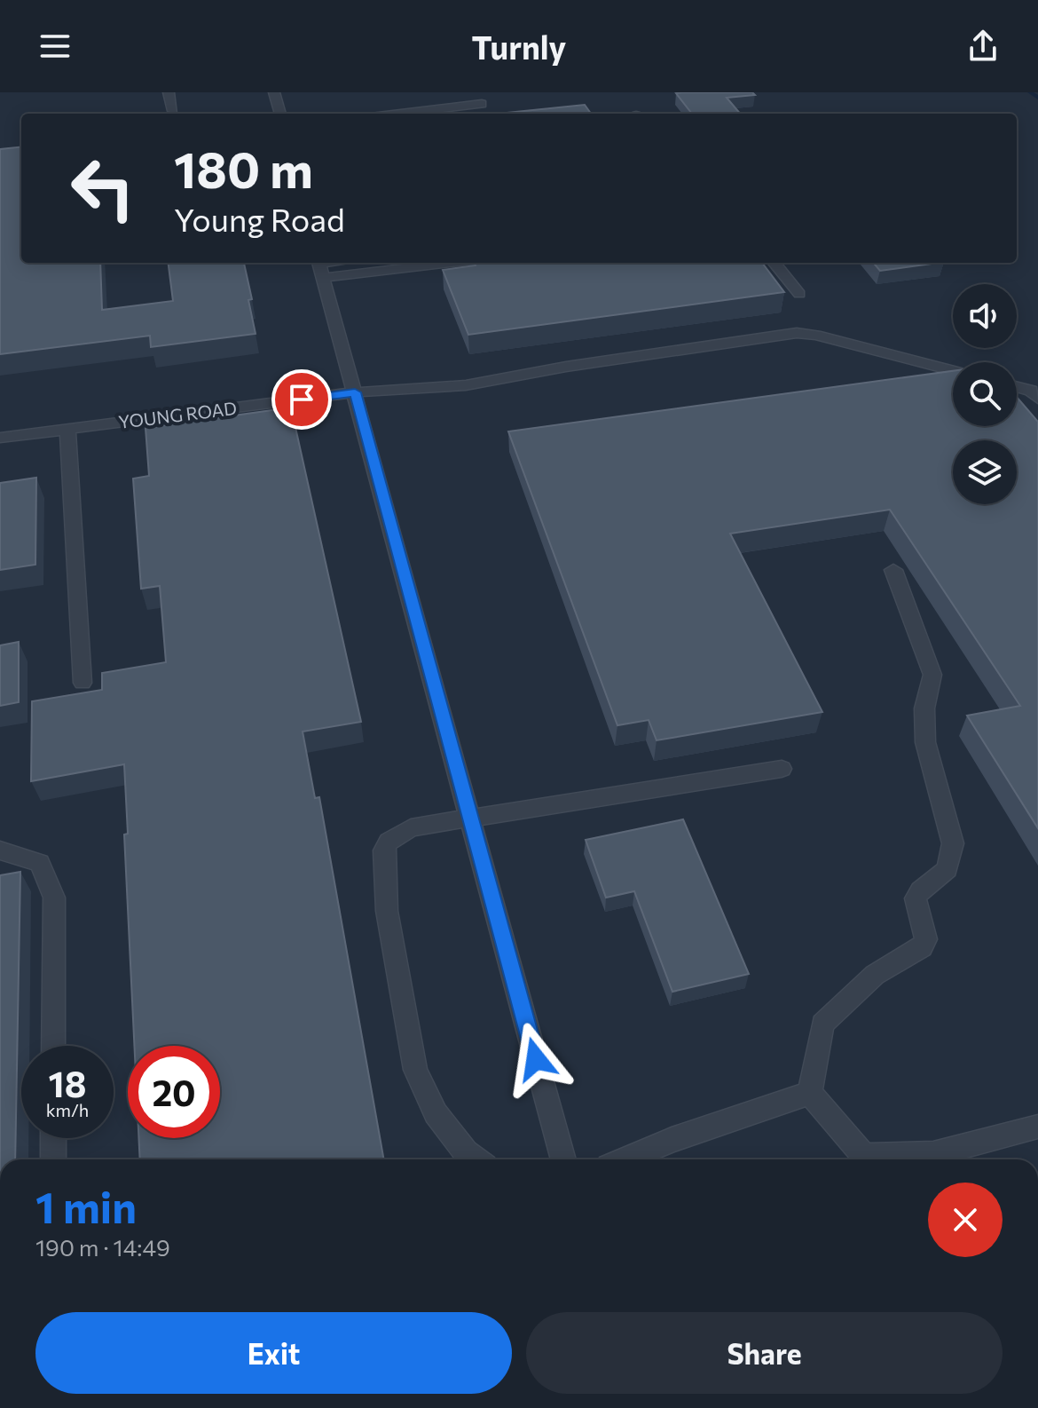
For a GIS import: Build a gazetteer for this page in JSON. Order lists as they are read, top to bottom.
{
  "streets": {
    "lane": ["YOUNG ROAD"]
  },
  "page": {
    "header": "Turnly",
    "turn": ["180 m", "Young Road"],
    "speed": "18 km/h",
    "limit": "20",
    "heading": ["1 min", "190 m · 14:49"],
    "buttons": ["Exit", "Share"]
  }
}
